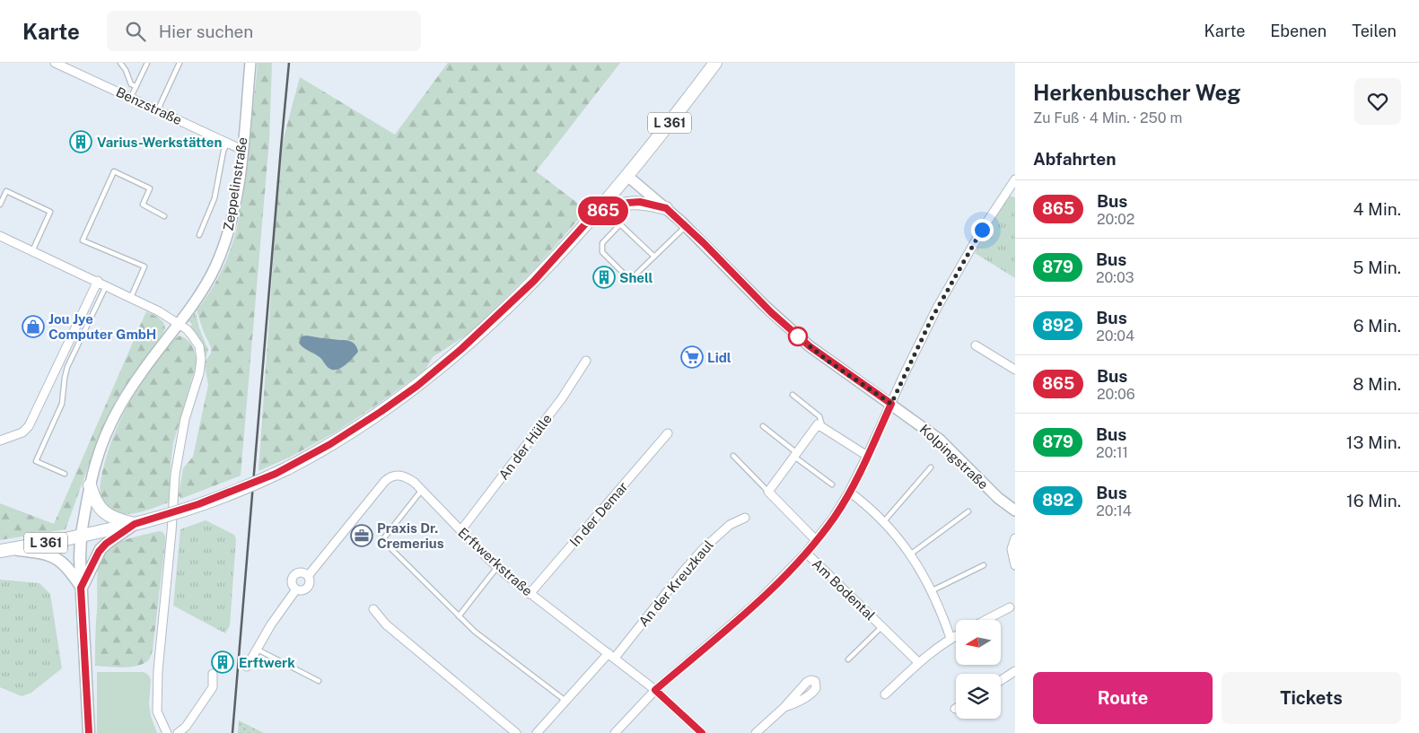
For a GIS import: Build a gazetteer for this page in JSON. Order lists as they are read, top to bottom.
{
  "streets": {
    "main road": ["L 361"],
    "street": [
      "Benzstraße",
      "Zeppelinstraße",
      "An der Hülle",
      "Kolpingstraße",
      "In der Demar",
      "Erftwerkstraße",
      "An der Kreuzkaul",
      "Am Bodental"
    ]
  },
  "crossings": [
    ["Benzstraße", "Zeppelinstraße"],
    ["L 361", "Zeppelinstraße"],
    ["L 361", "Kolpingstraße"],
    ["An der Hülle", "Erftwerkstraße"],
    ["In der Demar", "Erftwerkstraße"],
    ["Erftwerkstraße", "An der Kreuzkaul"]
  ],
  "places": {
    "building": ["Varius-Werkstätten", "Shell", "Erftwerk"],
    "shop": ["Jou Jye Computer GmbH"],
    "supermarket": ["Lidl"],
    "office": ["Praxis Dr. Cremerius"]
  },
  "lines": ["bus line 865"],
  "north": "left",
  "page": {
    "header": "Karte",
    "search": "Hier suchen",
    "nav": ["Karte", "Ebenen", "Teilen"],
    "on_map": "865",
    "heading": [
      ["Herkenbuscher Weg", "Zu Fuß · 4 Min. · 250 m"],
      "Abfahrten"
    ],
    "list": [
      {
        "mark": "865",
        "name": "Bus",
        "note": "20:02",
        "value": "4 Min."
      },
      {
        "mark": "879",
        "name": "Bus",
        "note": "20:03",
        "value": "5 Min."
      },
      {
        "mark": "892",
        "name": "Bus",
        "note": "20:04",
        "value": "6 Min."
      },
      {
        "mark": "865",
        "name": "Bus",
        "note": "20:06",
        "value": "8 Min."
      },
      {
        "mark": "879",
        "name": "Bus",
        "note": "20:11",
        "value": "13 Min."
      },
      {
        "mark": "892",
        "name": "Bus",
        "note": "20:14",
        "value": "16 Min."
      }
    ],
    "buttons": ["Route", "Tickets"]
  }
}
